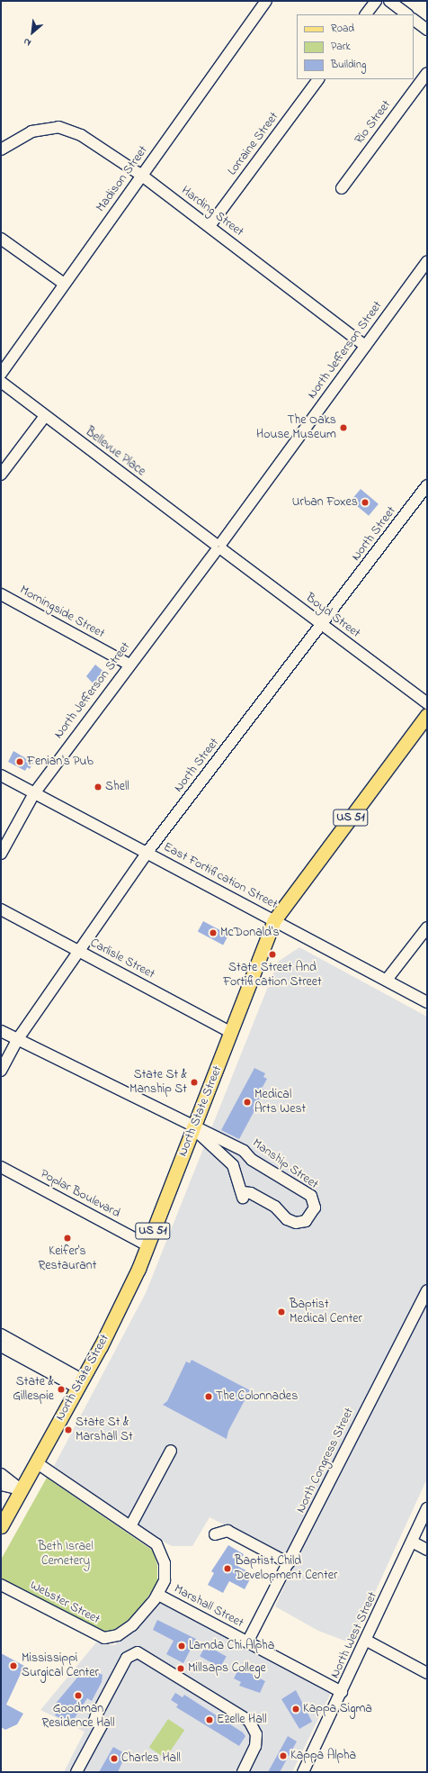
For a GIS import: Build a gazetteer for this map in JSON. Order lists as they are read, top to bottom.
{
  "streets": {
    "main road": ["US 51", "North State Street"],
    "street": [
      "Rio Street",
      "Lorraine Street",
      "Madison Street",
      "Harding Street",
      "North Jefferson Street",
      "Bellevue Place",
      "North Street",
      "Morningside Street",
      "Boyd Street",
      "East Fortification Street",
      "Carlisle Street",
      "Manship Street",
      "Poplar Boulevard",
      "North Congress Street",
      "Webster Street",
      "Marshall Street",
      "North West Street"
    ]
  },
  "crossings": [
    ["Lorraine Street", "Harding Street"],
    ["Madison Street", "Harding Street"],
    ["Harding Street", "North Jefferson Street"],
    ["North Jefferson Street", "Bellevue Place"],
    ["North Jefferson Street", "Morningside Street"],
    ["North Jefferson Street", "Boyd Street"],
    ["North Jefferson Street", "East Fortification Street"],
    ["Bellevue Place", "Boyd Street"],
    ["North Street", "Boyd Street"],
    ["North Street", "East Fortification Street"],
    ["North Street", "Carlisle Street"],
    ["North Street", "Manship Street"],
    ["East Fortification Street", "North State Street"],
    ["Carlisle Street", "North State Street"],
    ["North State Street", "Manship Street"],
    ["North State Street", "Poplar Boulevard"],
    ["North State Street", "Marshall Street"],
    ["North Congress Street", "Marshall Street"],
    ["Webster Street", "Marshall Street"],
    ["Marshall Street", "North West Street"]
  ],
  "parks": ["Beth Israel Cemetery"],
  "places": [
    "The Oaks House Museum",
    "Urban Foxes",
    "Fenian's Pub",
    "Shell",
    "McDonald's",
    "State Street And Fortification Street",
    "State St & Manship St",
    "Medical Arts West",
    "Keifer's Restaurant",
    "Baptist Medical Center",
    "State & Gillespie",
    "The Colonnades",
    "State St & Marshall St",
    "Baptist Child Development Center",
    "Lamda Chi Alpha",
    "Mississippi Surgical Center",
    "Millsaps College",
    "Goodman Residence Hall",
    "Kappa Sigma",
    "Ezelle Hall",
    "Kappa Alpha",
    "Charles Hall"
  ],
  "legend": ["Road", "Park", "Building"],
  "north": "bottom left"
}
